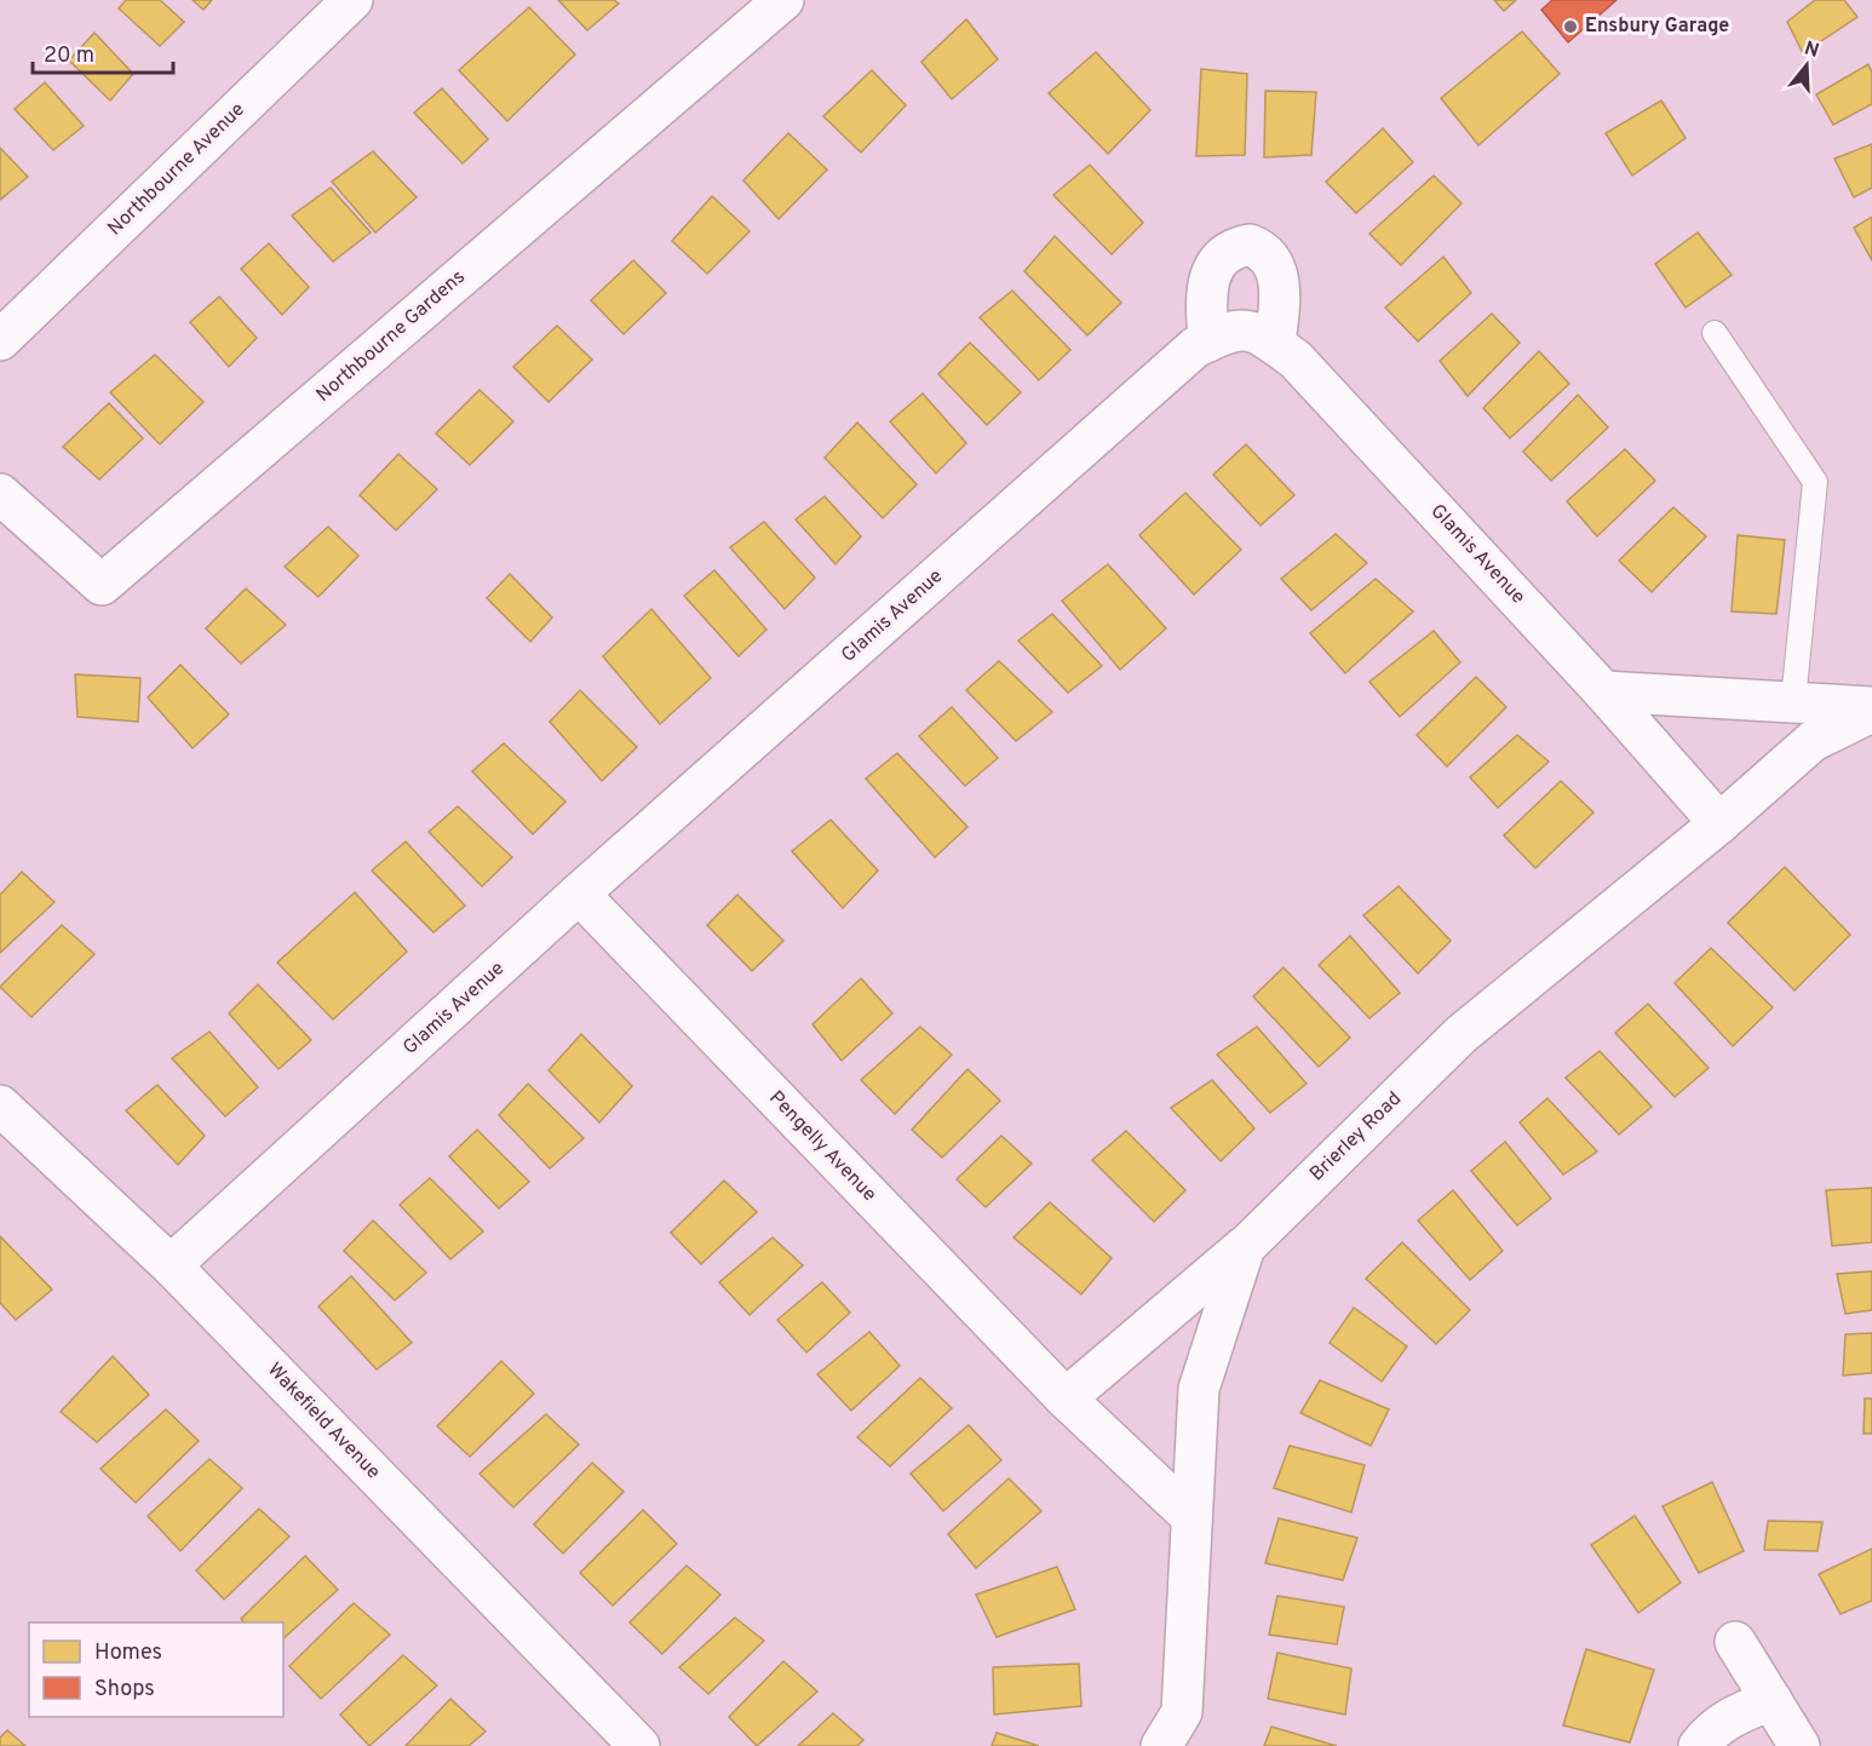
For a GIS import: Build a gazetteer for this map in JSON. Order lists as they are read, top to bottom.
{
  "streets": {
    "street": [
      "Northbourne Avenue",
      "Northbourne Gardens",
      "Glamis Avenue",
      "Brierley Road",
      "Pengelly Avenue",
      "Wakefield Avenue"
    ]
  },
  "crossings": [
    ["Glamis Avenue", "Brierley Road"],
    ["Glamis Avenue", "Pengelly Avenue"],
    ["Glamis Avenue", "Wakefield Avenue"],
    ["Brierley Road", "Pengelly Avenue"]
  ],
  "places": ["Ensbury Garage"],
  "legend": ["Homes", "Shops"],
  "scale_bar": "20 m",
  "north": "top"
}
